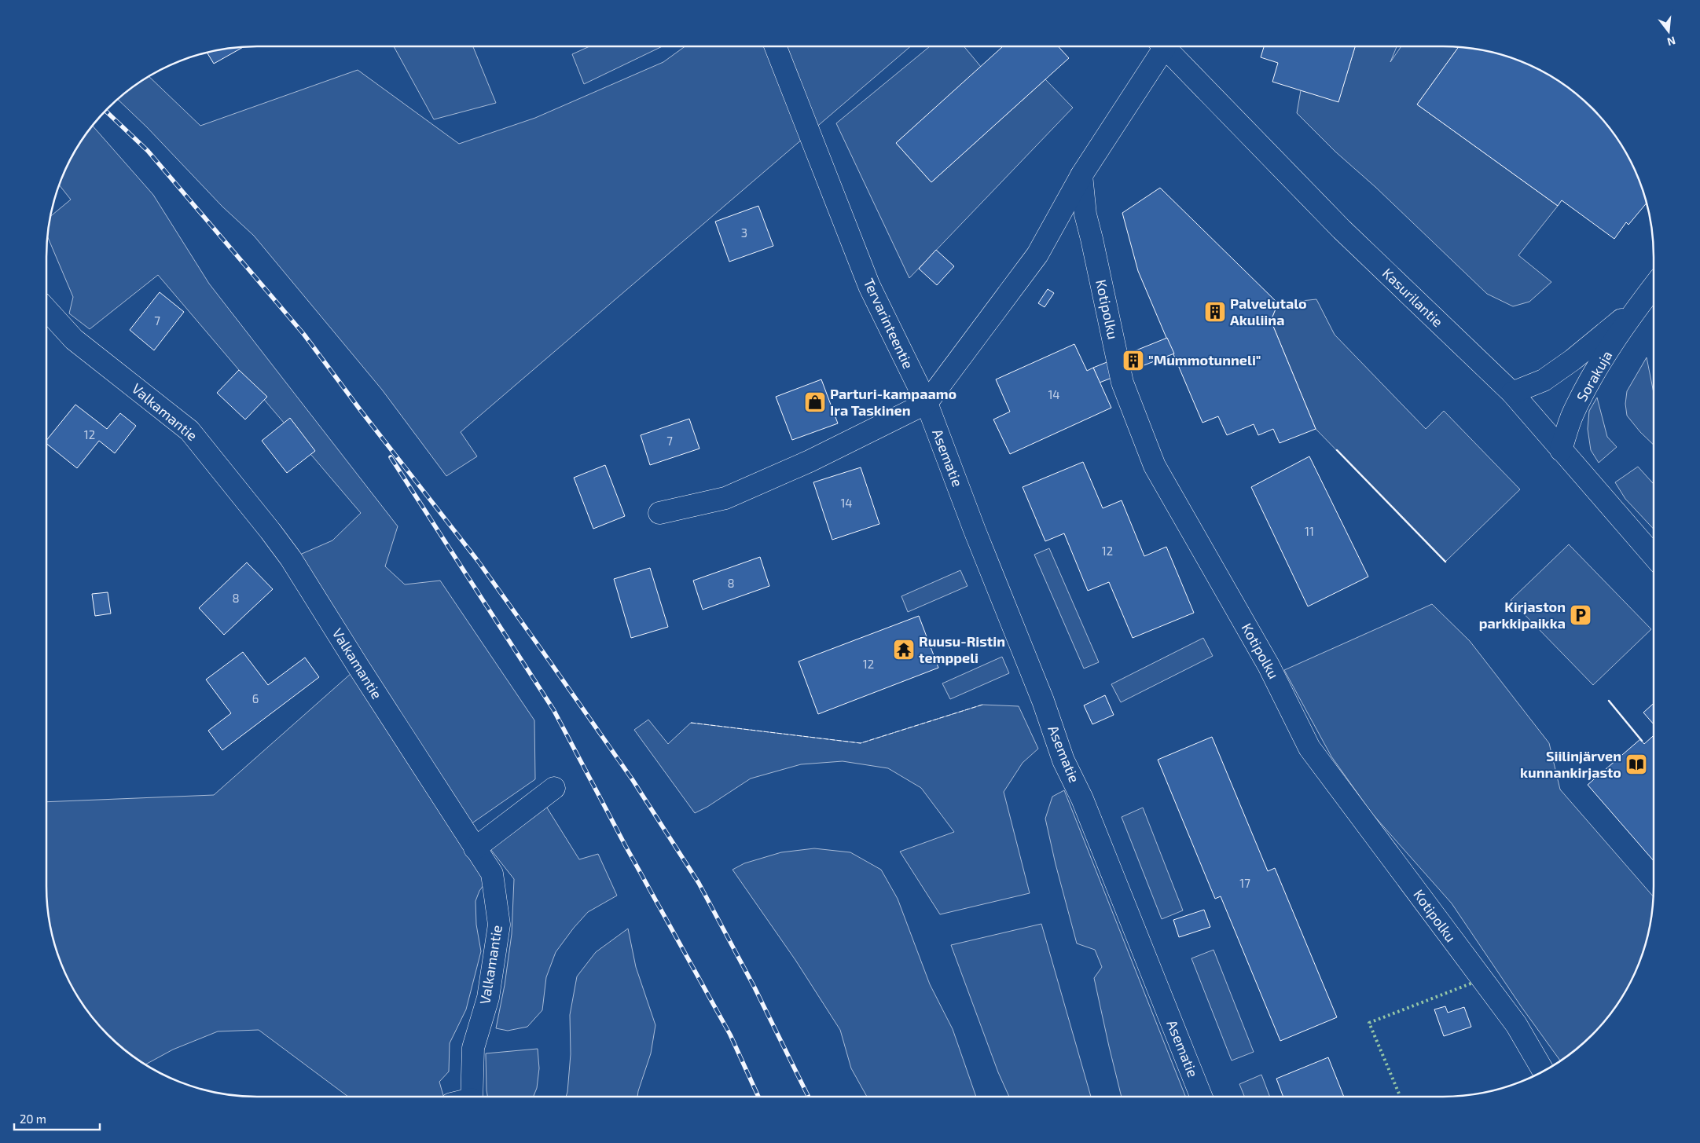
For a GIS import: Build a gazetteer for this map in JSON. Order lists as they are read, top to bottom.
{
  "streets": {
    "street": [
      "Kasurilantie",
      "Kotipolku",
      "Tervarinteentie",
      "Sorakuja",
      "Valkamantie",
      "Asematie"
    ]
  },
  "crossings": [
    ["Kasurilantie", "Sorakuja"],
    ["Tervarinteentie", "Asematie"]
  ],
  "places": {
    "building": ["Palvelutalo Akuliina", "\"Mummotunneli\""],
    "shop": ["Parturi-kampaamo Ira Taskinen"],
    "parking": ["Kirjaston parkkipaikka"],
    "temple": ["Ruusu-Ristin temppeli"],
    "library": ["Siilinjärven kunnankirjasto"]
  },
  "house_numbers": [
    "3",
    "7",
    "14",
    "12",
    "7",
    "14",
    "11",
    "12",
    "8",
    "8",
    "12",
    "6",
    "17"
  ],
  "scale_bar": "20 m",
  "north": "bottom"
}
